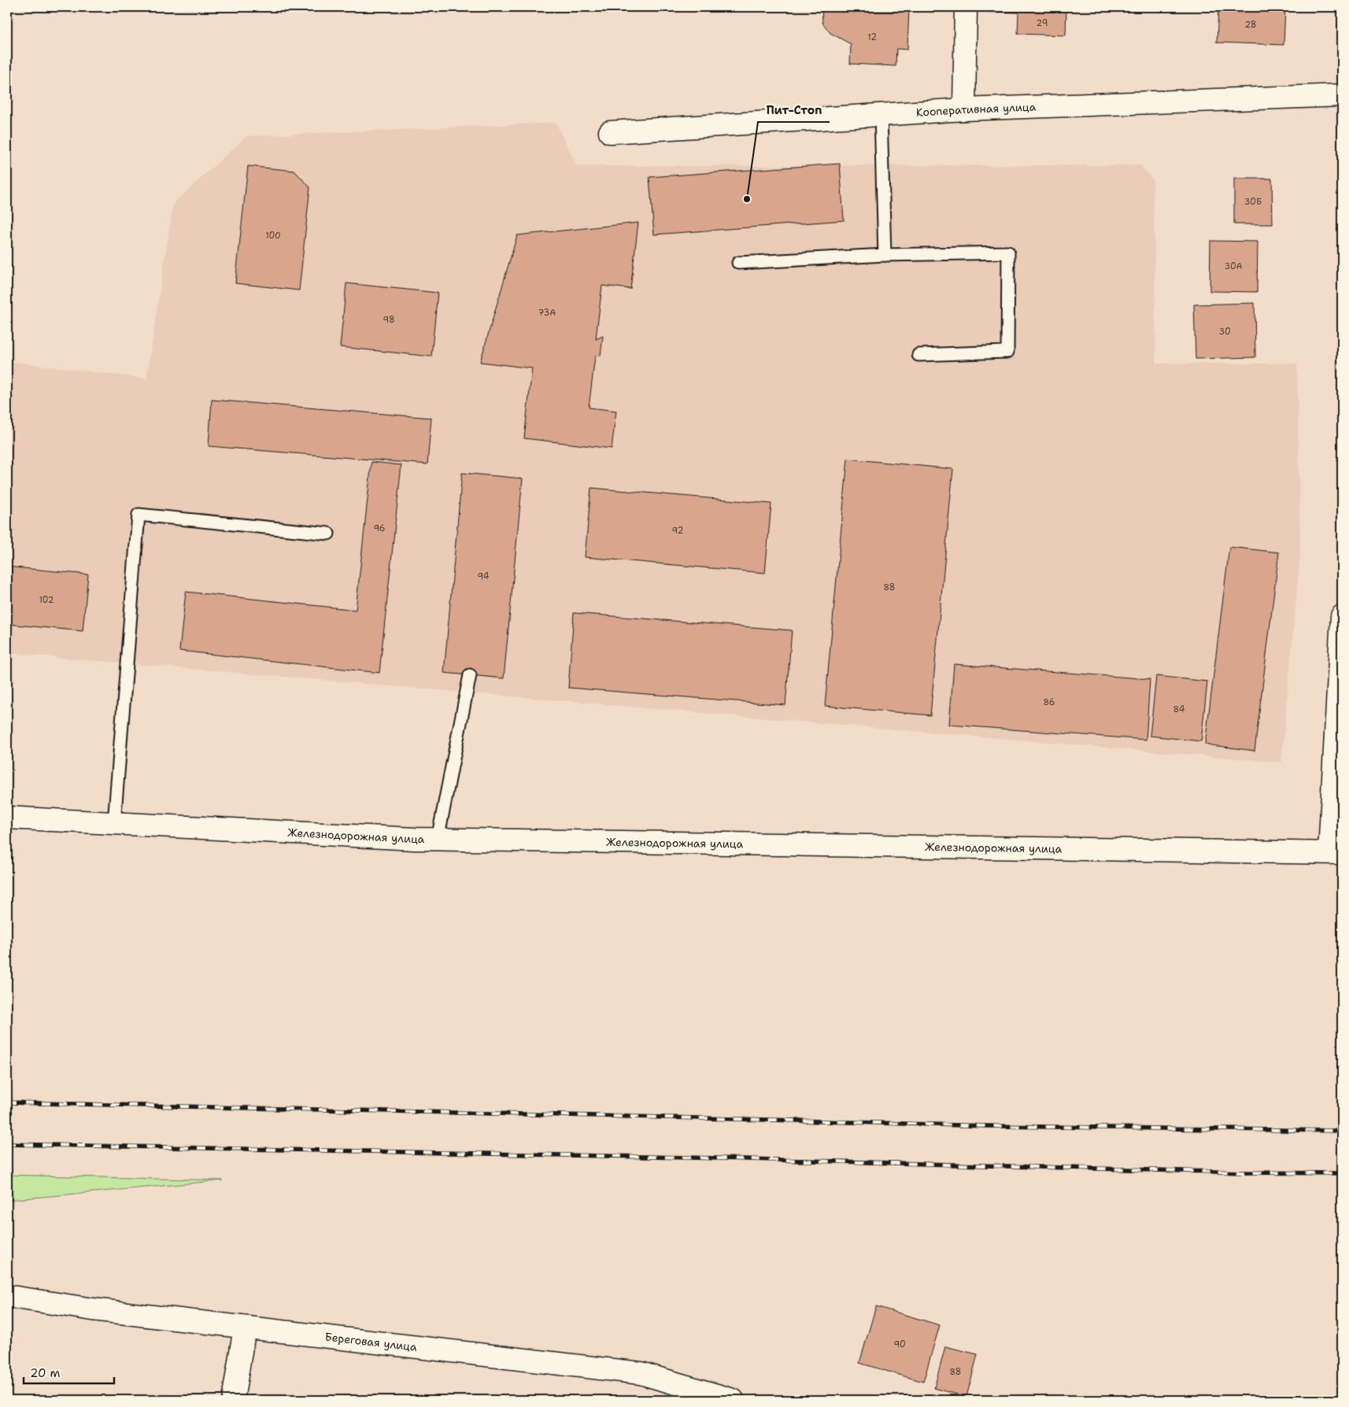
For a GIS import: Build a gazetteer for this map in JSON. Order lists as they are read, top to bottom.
{
  "streets": {
    "street": ["Кооперативная улица", "Железнодорожная улица", "Береговая улица"]
  },
  "places": ["Пит-Стоп"],
  "house_numbers": [
    "29",
    "28",
    "12",
    "30Б",
    "100",
    "30А",
    "73А",
    "98",
    "30",
    "96",
    "92",
    "94",
    "88",
    "102",
    "86",
    "84",
    "90",
    "88"
  ],
  "scale_bar": "20 m"
}
